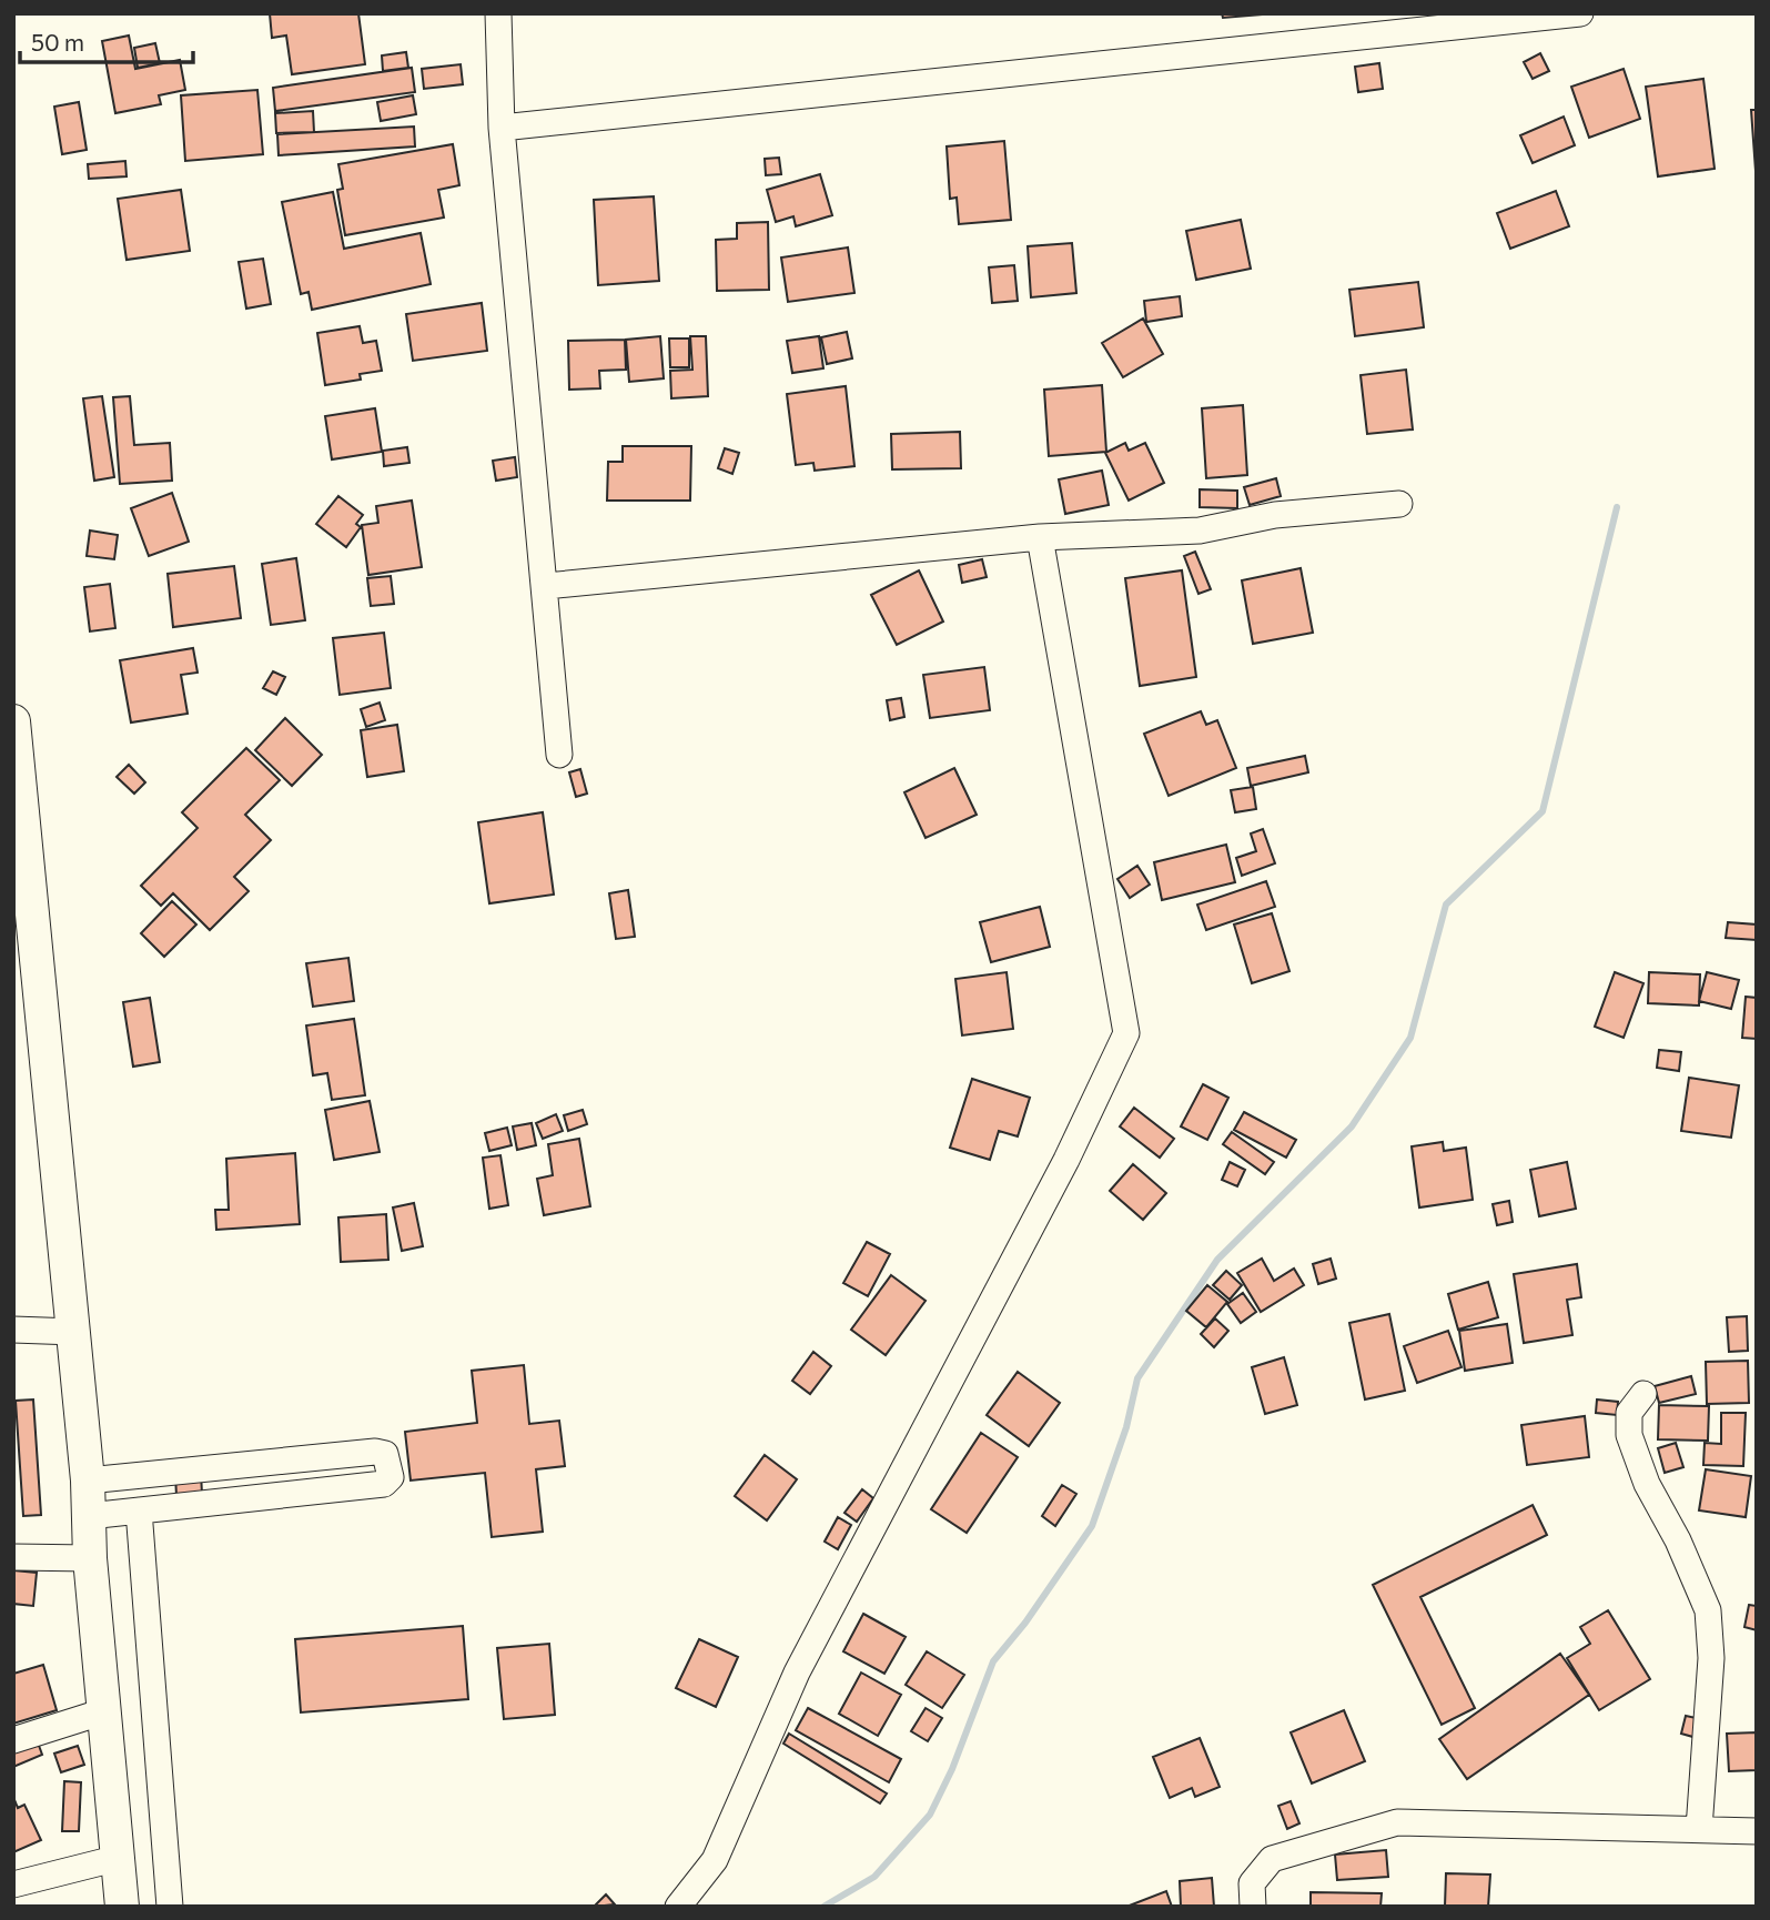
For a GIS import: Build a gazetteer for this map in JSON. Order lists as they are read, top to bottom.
{
  "scale_bar": "50 m"
}
